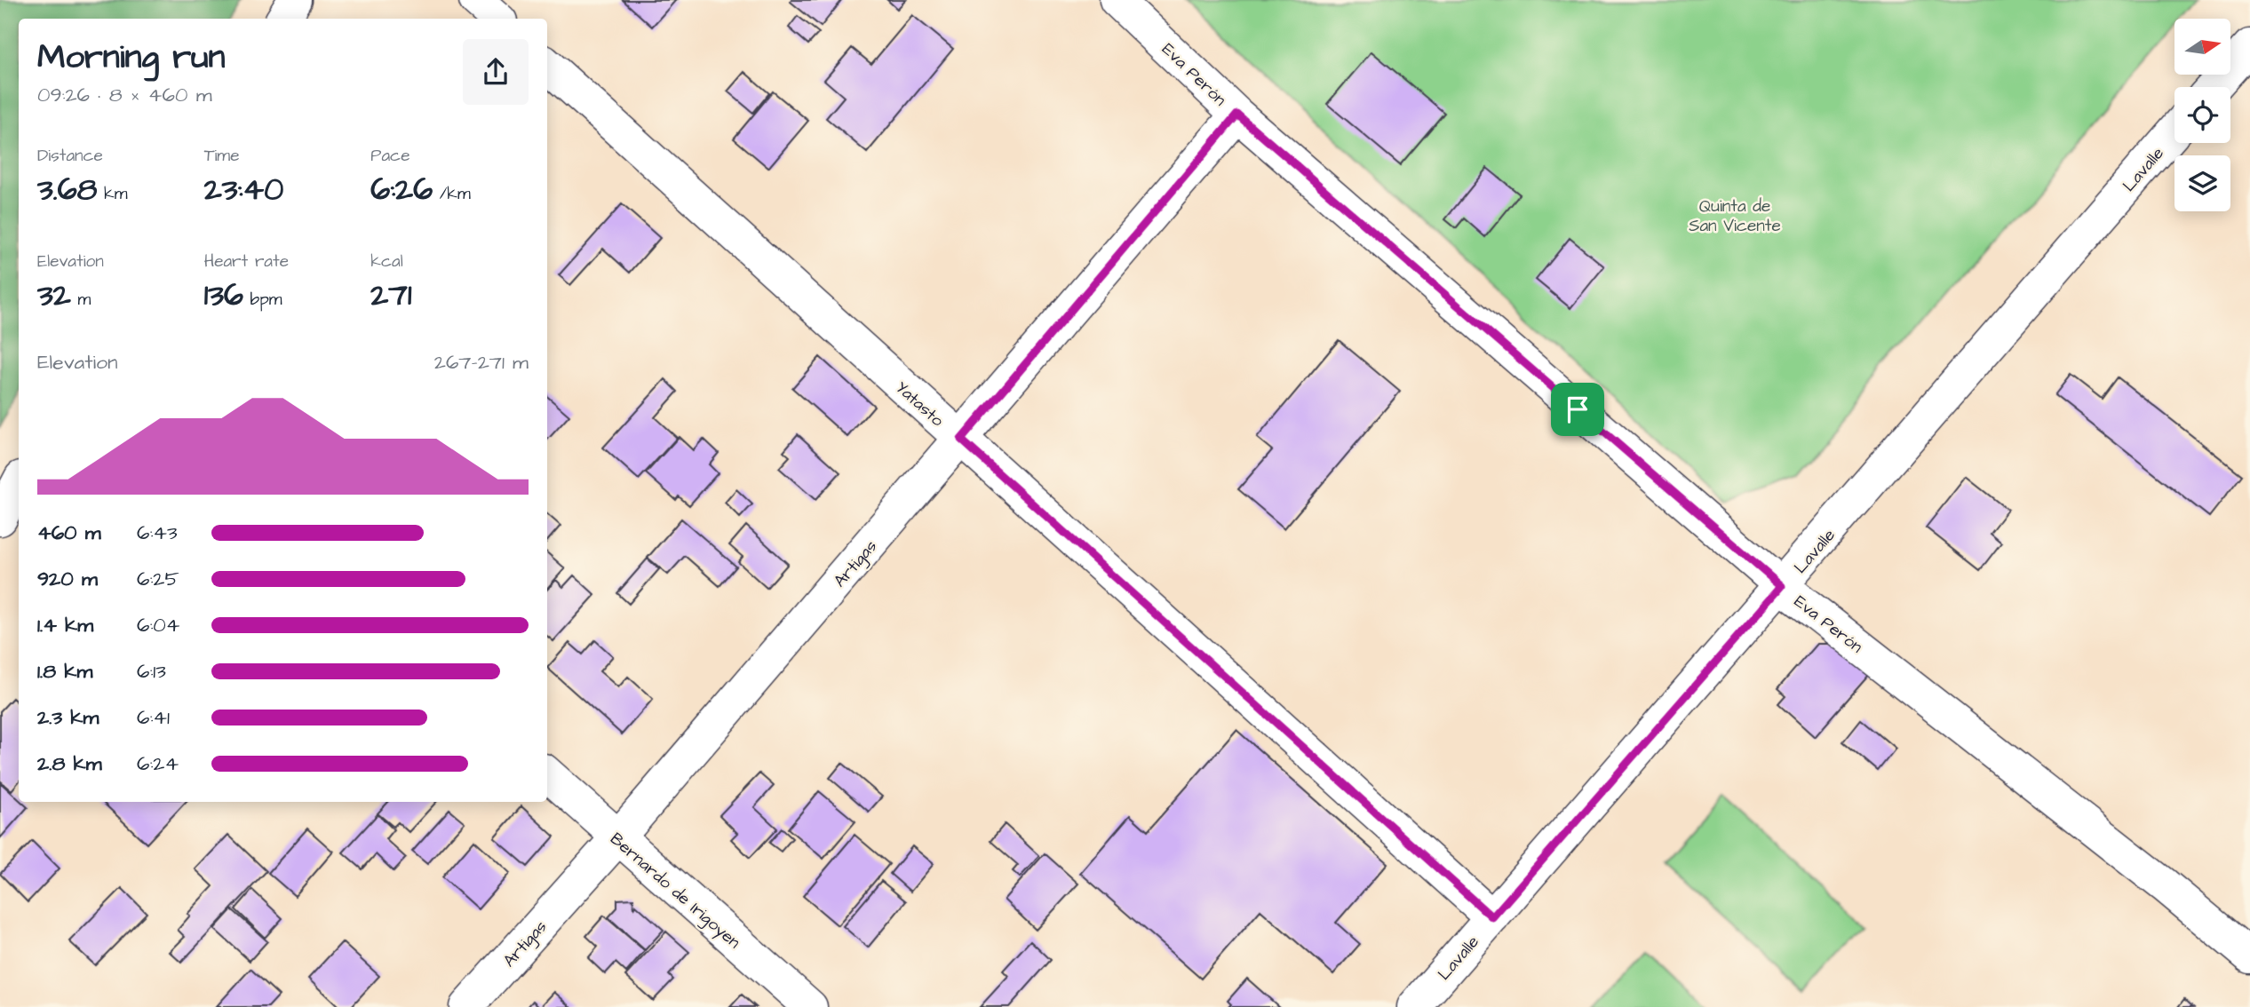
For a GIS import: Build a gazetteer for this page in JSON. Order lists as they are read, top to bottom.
{
  "streets": {
    "street": [
      "Eva Perón",
      "Lavalle",
      "Yatasto",
      "Artigas",
      "Bernardo de Irigoyen"
    ]
  },
  "crossings": [
    ["Eva Perón", "Lavalle"],
    ["Eva Perón", "Artigas"],
    ["Lavalle", "Yatasto"],
    ["Yatasto", "Artigas"],
    ["Artigas", "Bernardo de Irigoyen"]
  ],
  "parks": ["Quinta de San Vicente"],
  "north": "right",
  "page": {
    "heading": ["Morning run", "09:26 · 8 × 460 m"],
    "stats": [
      ["Distance", "3.68 km"],
      ["Time", "23:40"],
      ["Pace", "6:26 /km"],
      ["Elevation", "32 m"],
      ["Heart rate", "136 bpm"],
      ["kcal", "271"]
    ],
    "chart": ["Elevation", "267–271 m"],
    "list": [
      {
        "name": "460 m",
        "note": "6:43"
      },
      {
        "name": "920 m",
        "note": "6:25"
      },
      {
        "name": "1.4 km",
        "note": "6:04"
      },
      {
        "name": "1.8 km",
        "note": "6:13"
      },
      {
        "name": "2.3 km",
        "note": "6:41"
      },
      {
        "name": "2.8 km",
        "note": "6:24"
      }
    ]
  }
}
